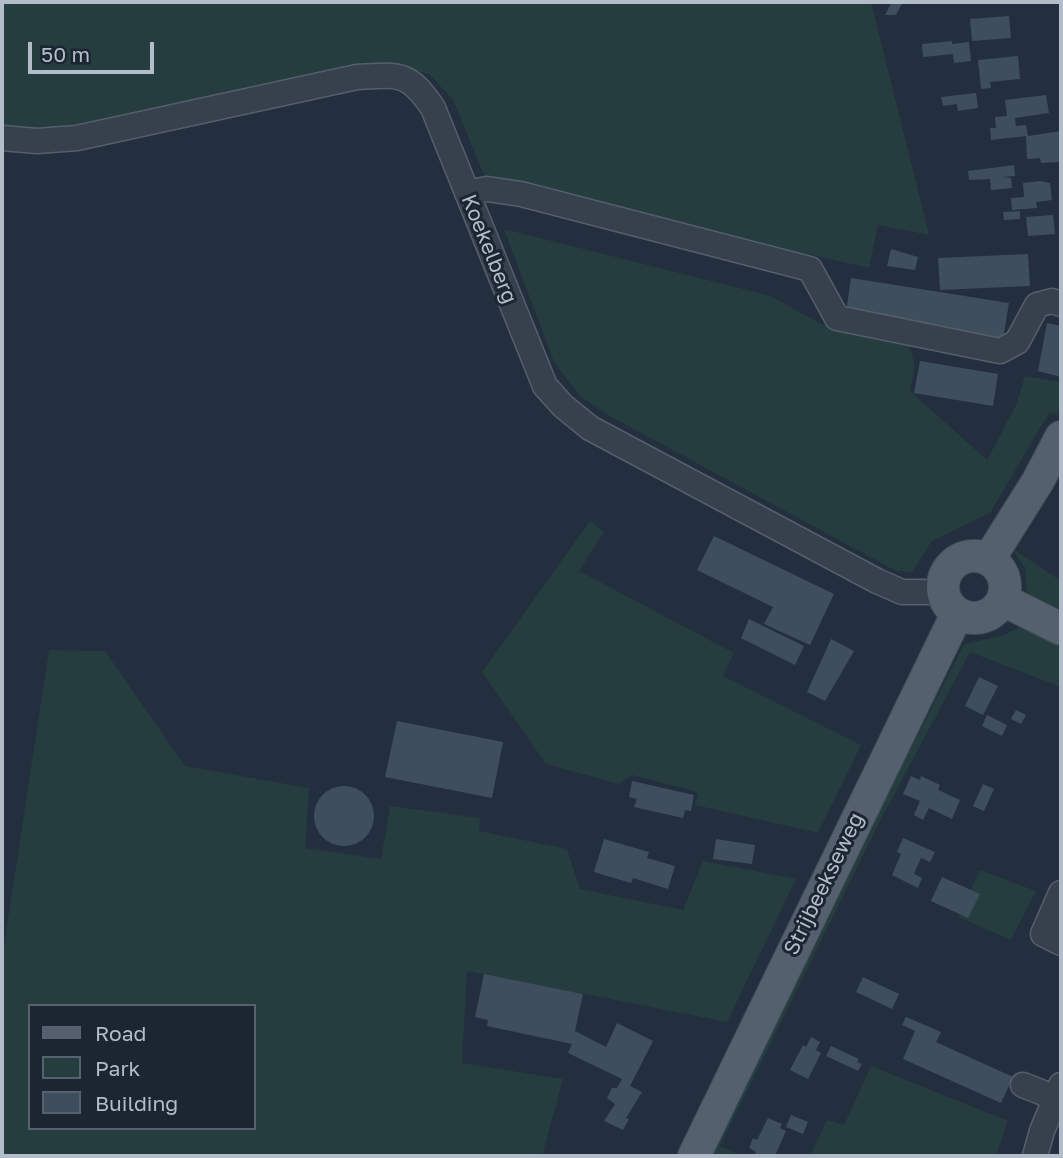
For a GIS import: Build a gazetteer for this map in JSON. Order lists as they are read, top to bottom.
{
  "streets": {
    "main road": ["Strijbeekseweg"],
    "street": ["Koekelberg"]
  },
  "crossings": [
    ["Koekelberg", "Strijbeekseweg"]
  ],
  "legend": ["Road", "Park", "Building"],
  "scale_bar": "50 m"
}
